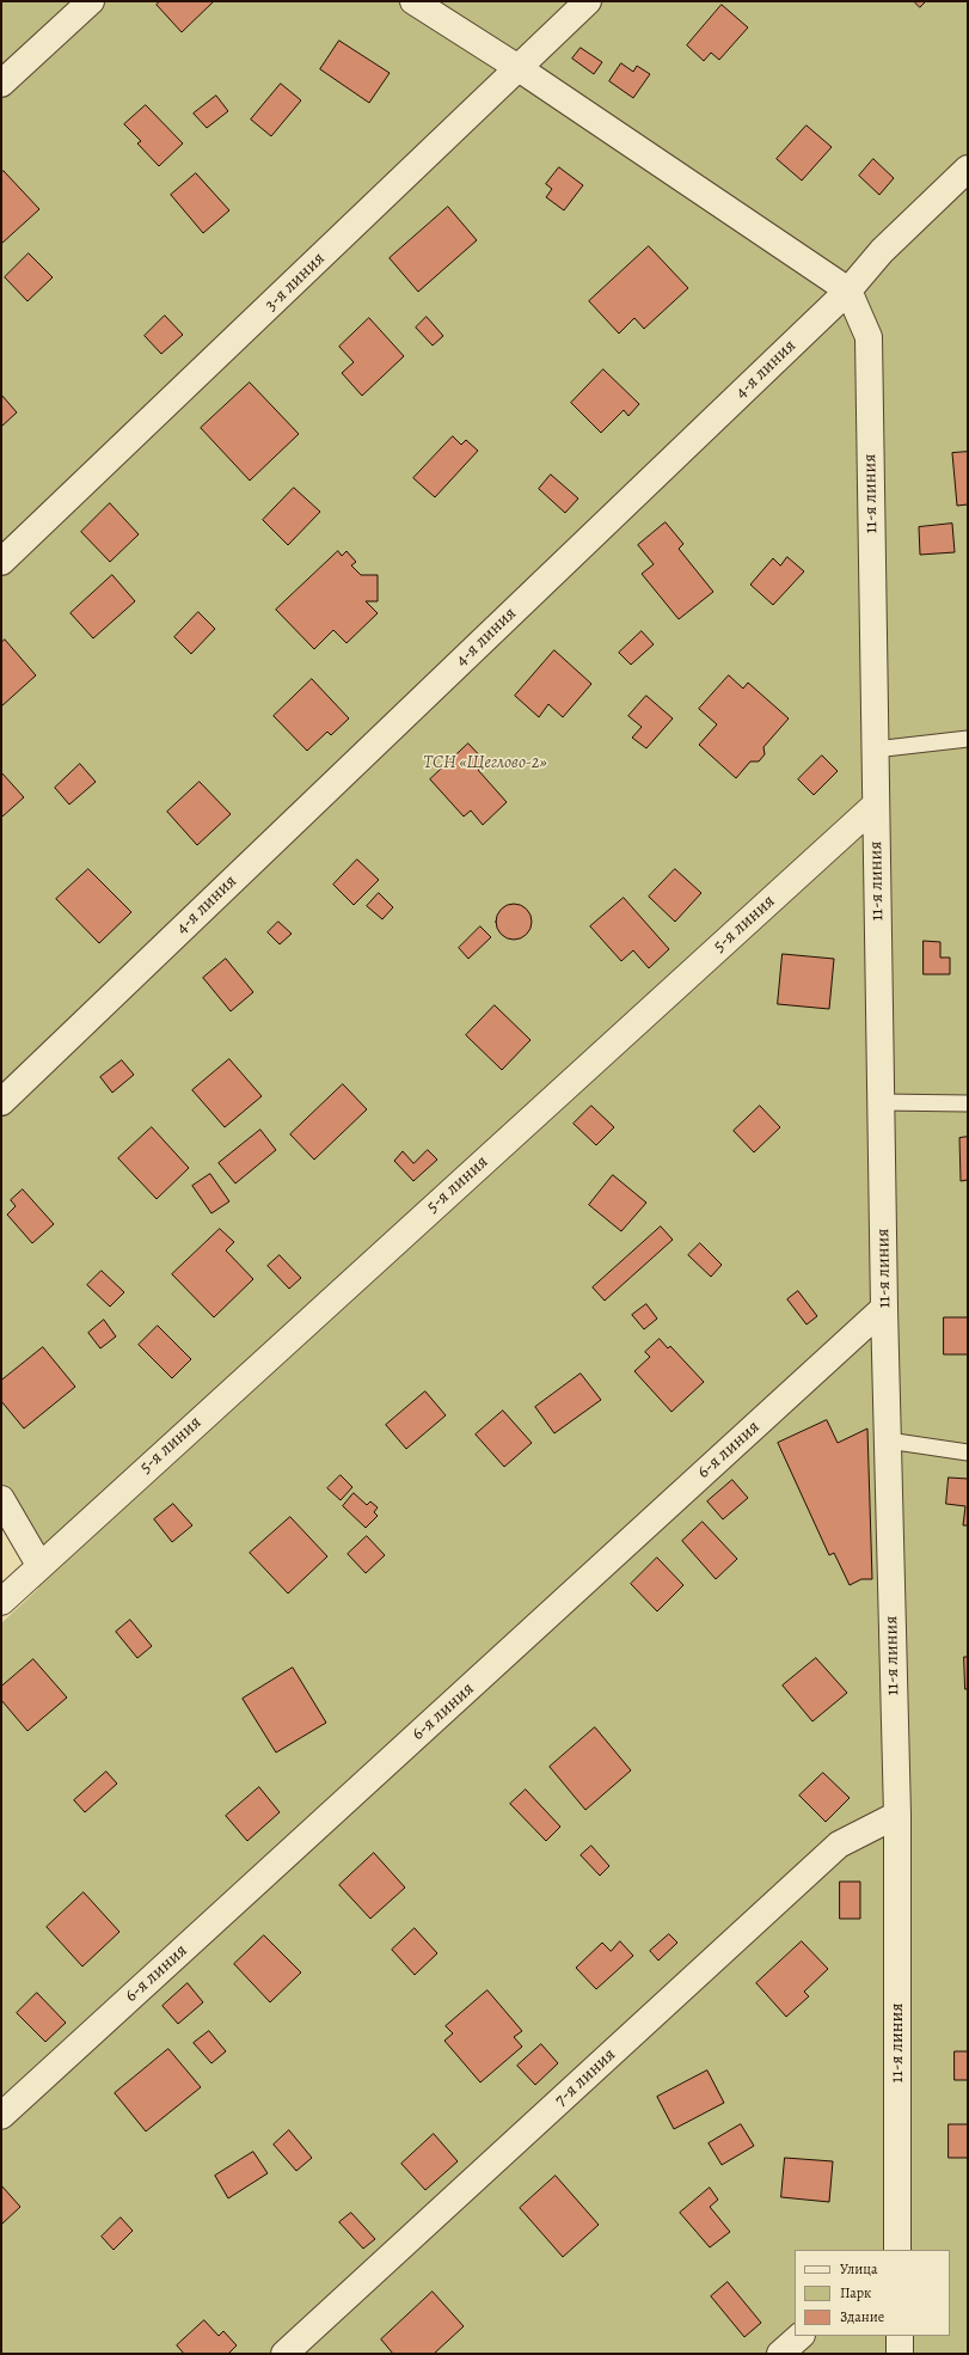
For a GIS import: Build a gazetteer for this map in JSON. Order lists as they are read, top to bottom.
{
  "streets": {
    "street": [
      "3-я линия",
      "4-я линия",
      "11-я линия",
      "5-я линия",
      "6-я линия",
      "7-я линия"
    ]
  },
  "crossings": [
    ["4-я линия", "11-я линия"],
    ["11-я линия", "5-я линия"],
    ["11-я линия", "6-я линия"],
    ["11-я линия", "7-я линия"]
  ],
  "parks": ["ТСН «Щеглово-2»"],
  "legend": ["Улица", "Парк", "Здание"]
}
